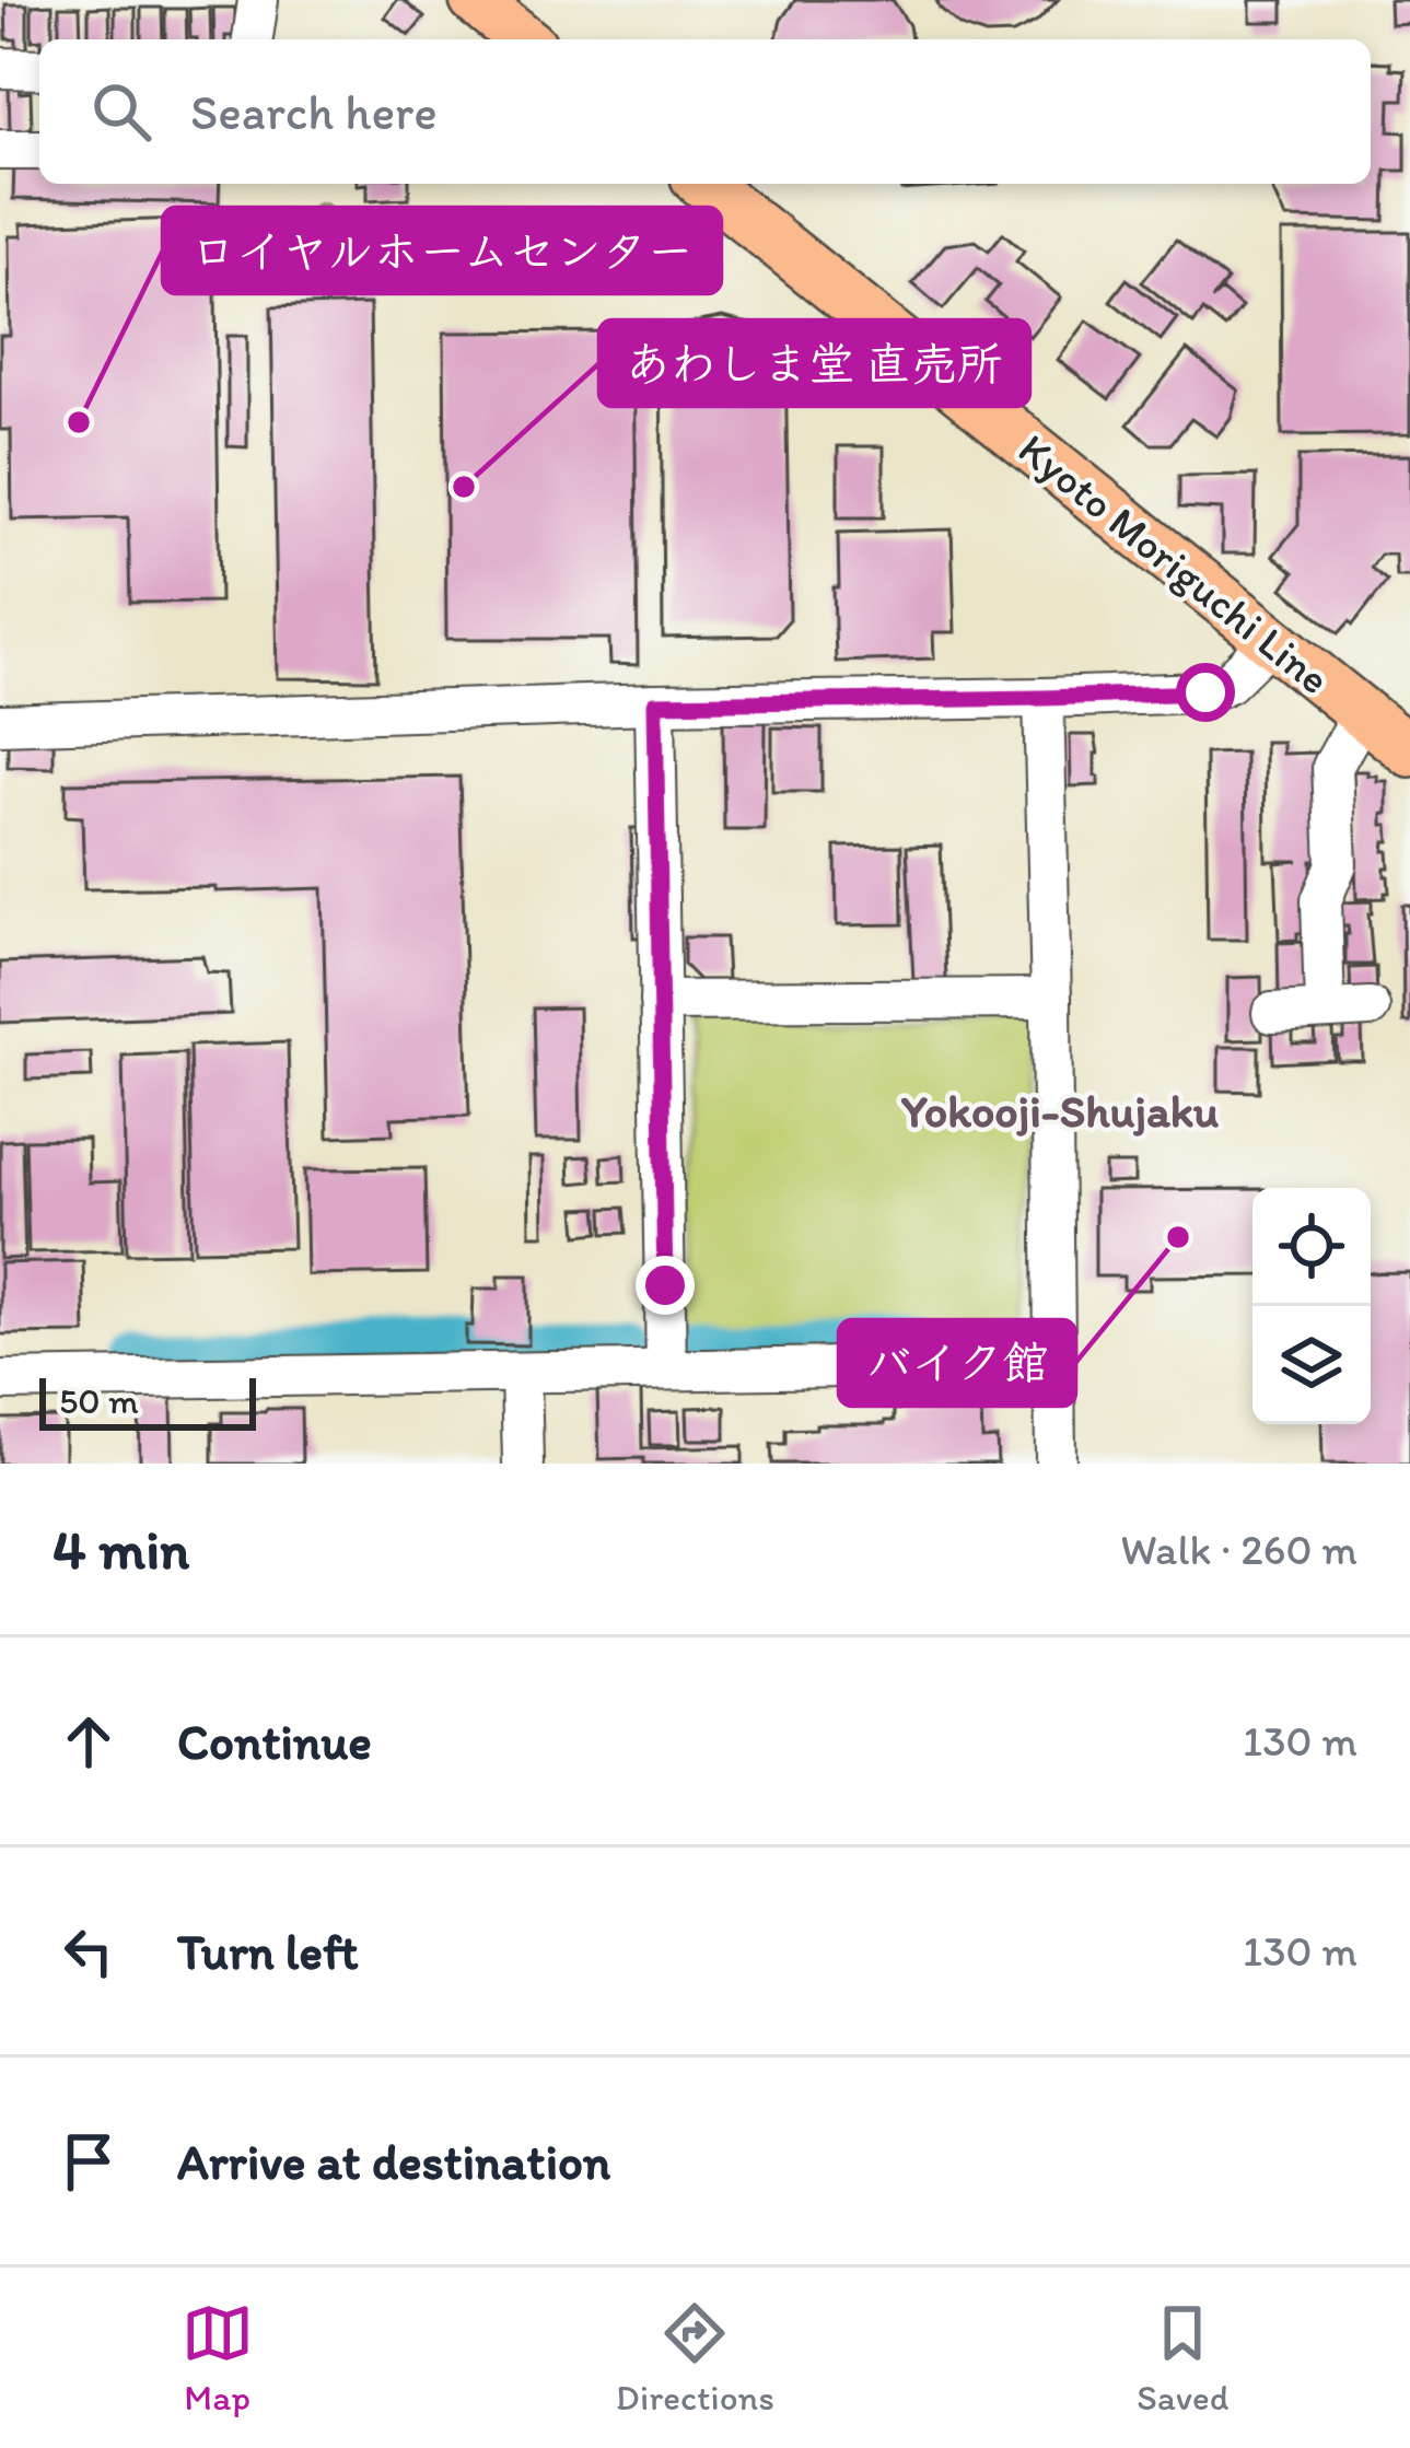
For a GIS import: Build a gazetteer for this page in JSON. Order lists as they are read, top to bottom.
{
  "streets": {
    "main road": ["Kyoto Moriguchi Line"]
  },
  "districts": ["Yokooji-Shujaku"],
  "places": ["ロイヤルホームセンター", "あわしま堂 直売所", "バイク館"],
  "scale_bar": "50 m",
  "page": {
    "search": "Search here",
    "scale": "50 m",
    "heading": ["4 min", "Walk · 260 m"],
    "list": [
      ["Continue", "130 m"],
      ["Turn left", "130 m"],
      "Arrive at destination"
    ],
    "nav": ["Map", "Directions", "Saved"]
  }
}
